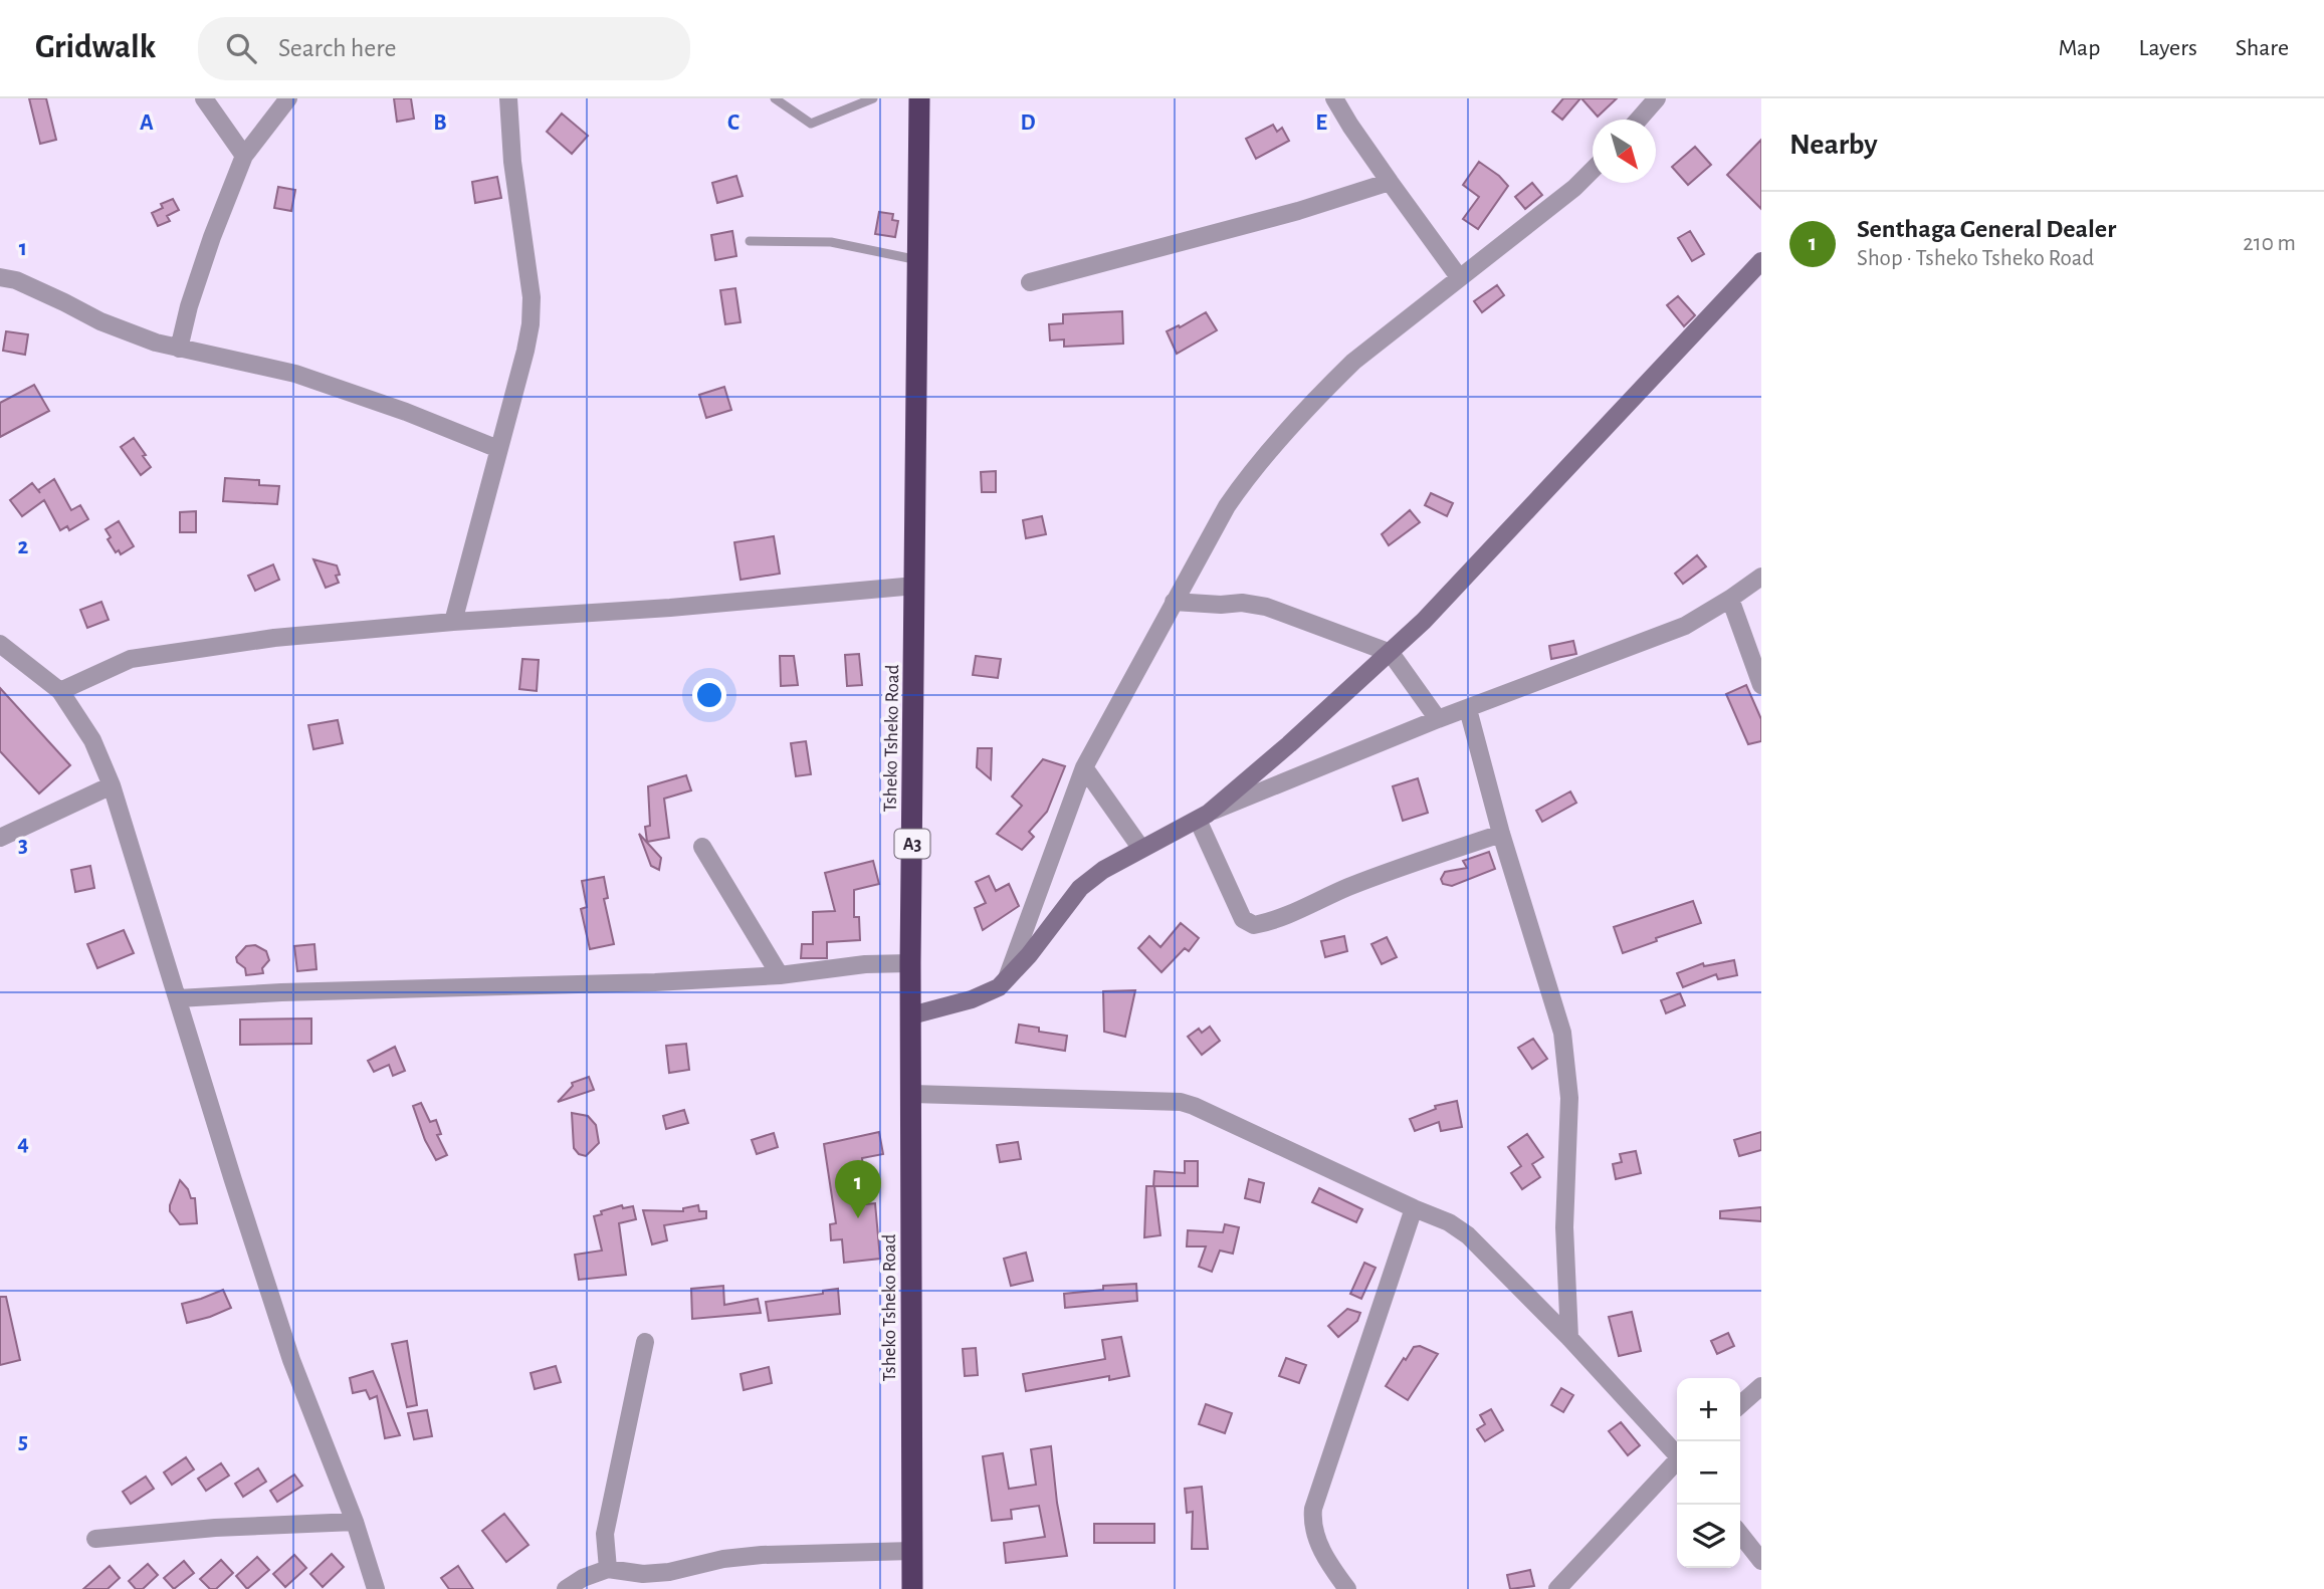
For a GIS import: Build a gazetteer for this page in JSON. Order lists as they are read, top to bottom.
{
  "streets": {
    "highway": ["Tsheko Tsheko Road", "A3"]
  },
  "north": "bottom right",
  "page": {
    "header": "Gridwalk",
    "search": "Search here",
    "nav": ["Map", "Layers", "Share"],
    "heading": "Nearby",
    "list": [
      {
        "mark": "1",
        "name": "Senthaga General Dealer",
        "note": "Shop · Tsheko Tsheko Road",
        "value": "210 m"
      }
    ],
    "pins": "1",
    "map_buttons": ["+", "−"]
  },
  "grid": {
    "columns": [
      "A",
      "B",
      "C",
      "D",
      "E"
    ],
    "rows": [
      "1",
      "2",
      "3",
      "4",
      "5"
    ]
  }
}
